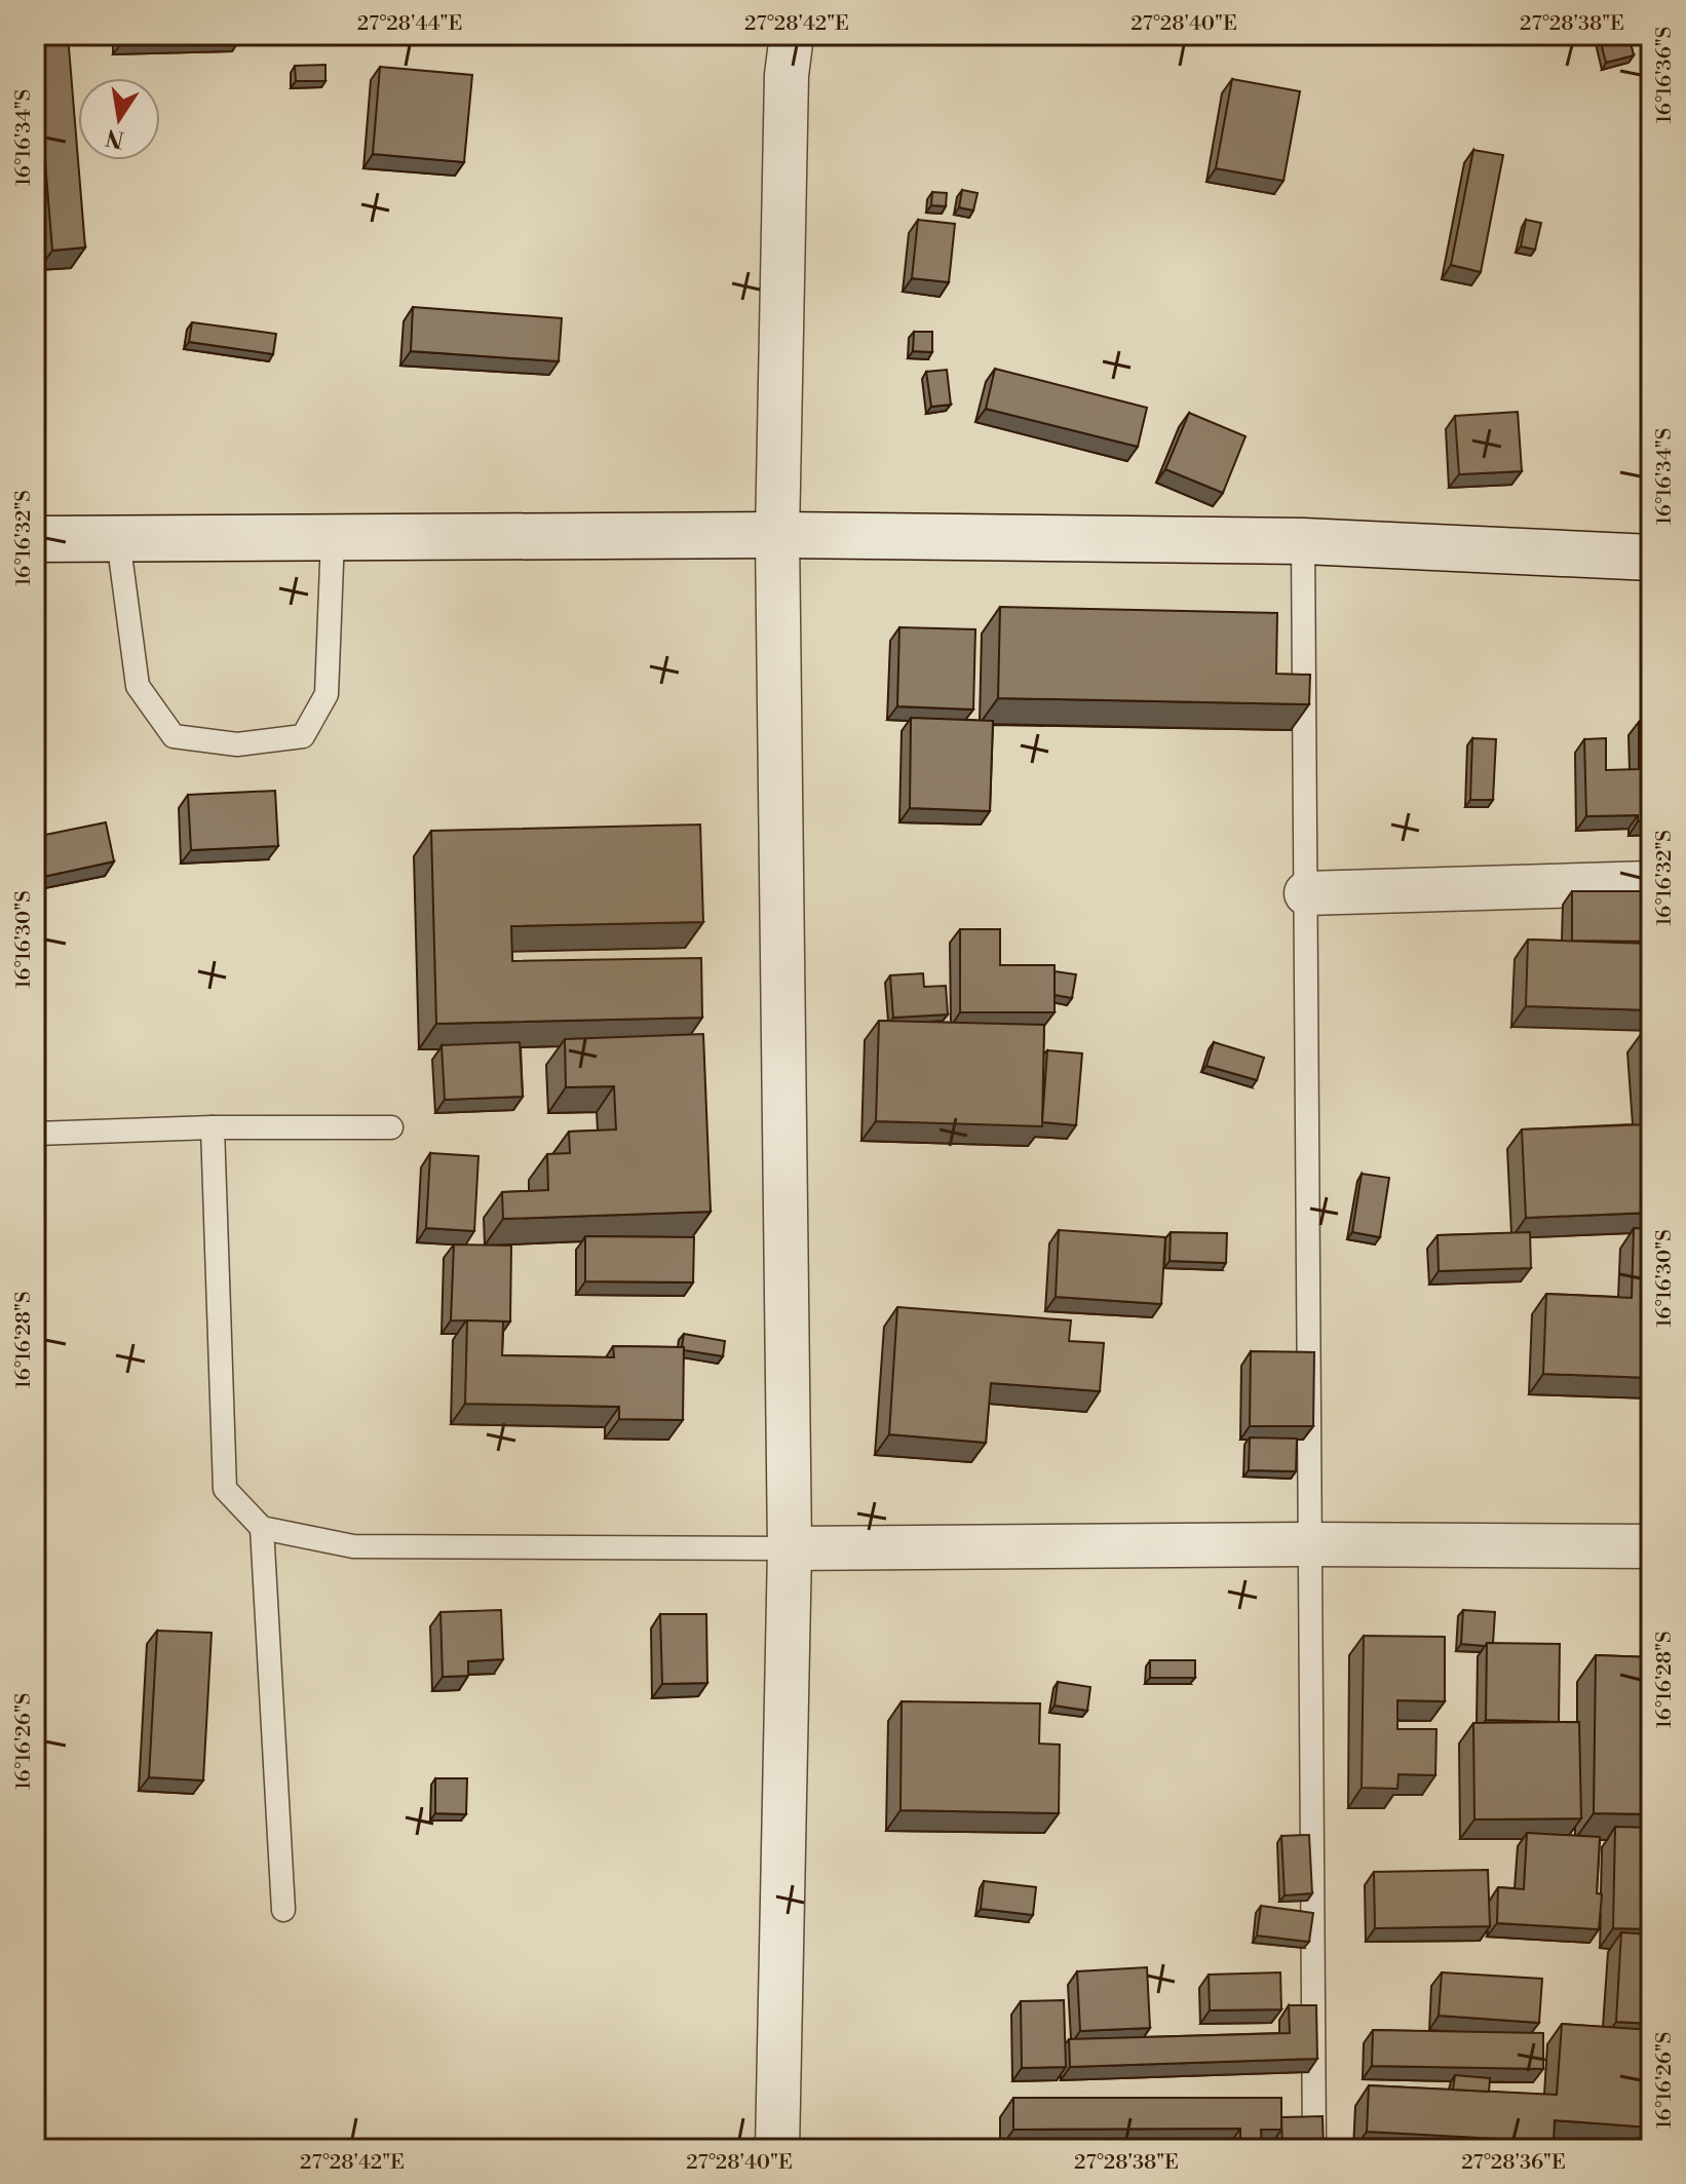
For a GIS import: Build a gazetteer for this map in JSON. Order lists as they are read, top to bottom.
{
  "north": "bottom",
  "coordinates": [
    "27°28'44\"E",
    "27°28'42\"E",
    "27°28'40\"E",
    "27°28'38\"E",
    "16°16'36\"S",
    "16°16'34\"S",
    "16°16'32\"S",
    "16°16'30\"S",
    "16°16'28\"S",
    "16°16'26\"S",
    "27°28'36\"E"
  ]
}
